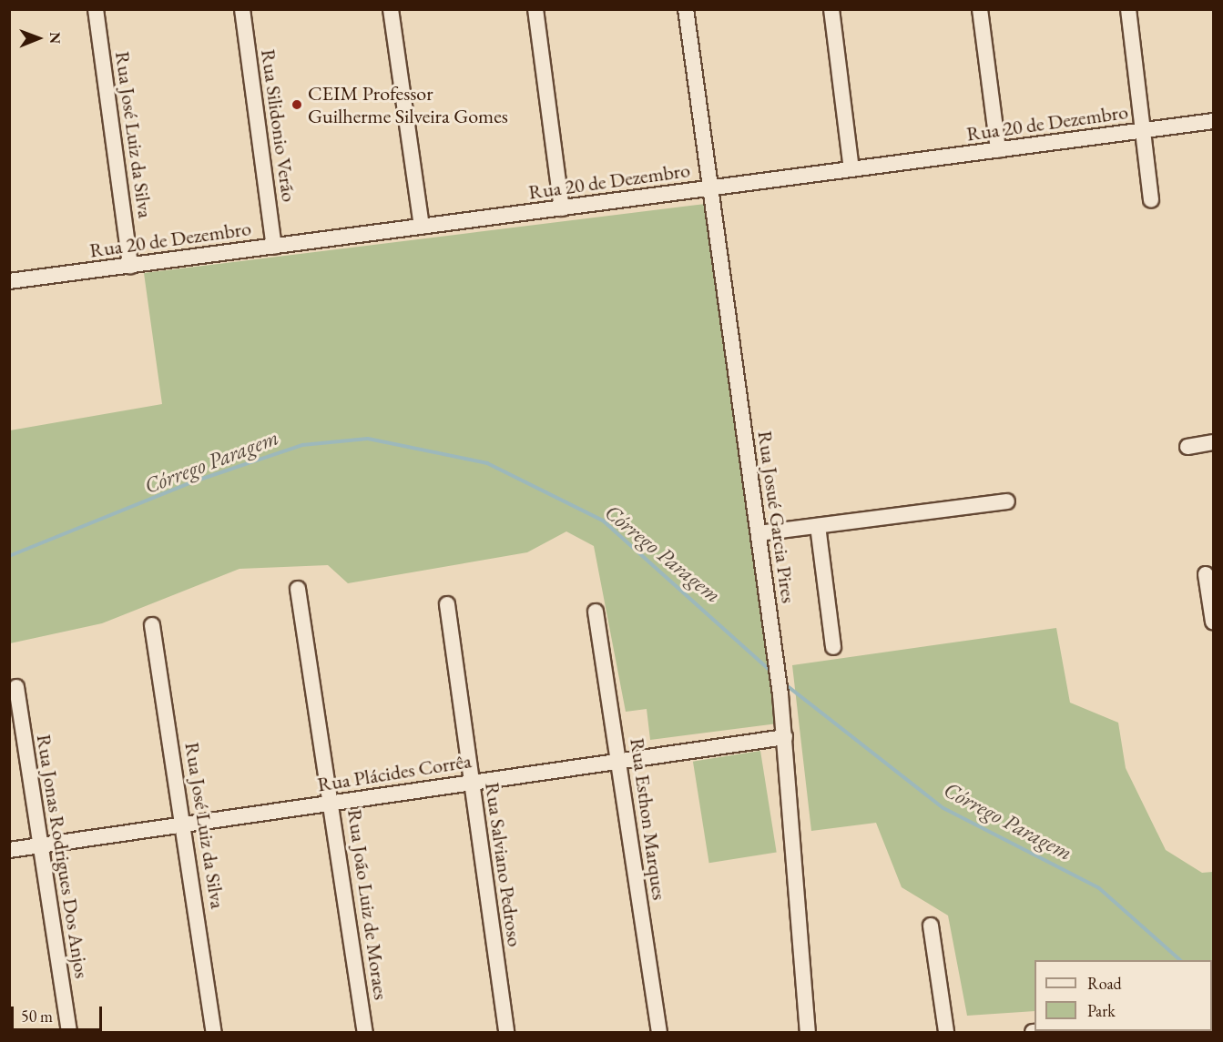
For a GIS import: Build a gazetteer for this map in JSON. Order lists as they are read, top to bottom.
{
  "streets": {
    "street": [
      "Rua 20 de Dezembro",
      "Rua Silidonio Verão",
      "Rua José Luiz da Silva",
      "Rua Josué Garcia Pires",
      "Rua Plácides Corrêa",
      "Rua Esthon Marques",
      "Rua Jonas Rodrigues Dos Anjos",
      "Rua Salviano Pedroso",
      "Rua João Luiz de Moraes"
    ]
  },
  "crossings": [
    ["Rua 20 de Dezembro", "Rua Silidonio Verão"],
    ["Rua 20 de Dezembro", "Rua José Luiz da Silva"],
    ["Rua 20 de Dezembro", "Rua Josué Garcia Pires"],
    ["Rua José Luiz da Silva", "Rua Plácides Corrêa"],
    ["Rua Josué Garcia Pires", "Rua Plácides Corrêa"],
    ["Rua Plácides Corrêa", "Rua Esthon Marques"],
    ["Rua Plácides Corrêa", "Rua Jonas Rodrigues Dos Anjos"],
    ["Rua Plácides Corrêa", "Rua Salviano Pedroso"],
    ["Rua Plácides Corrêa", "Rua João Luiz de Moraes"]
  ],
  "water": ["Córrego Paragem"],
  "places": ["CEIM Professor Guilherme Silveira Gomes"],
  "legend": ["Road", "Park"],
  "scale_bar": "50 m",
  "north": "right"
}
